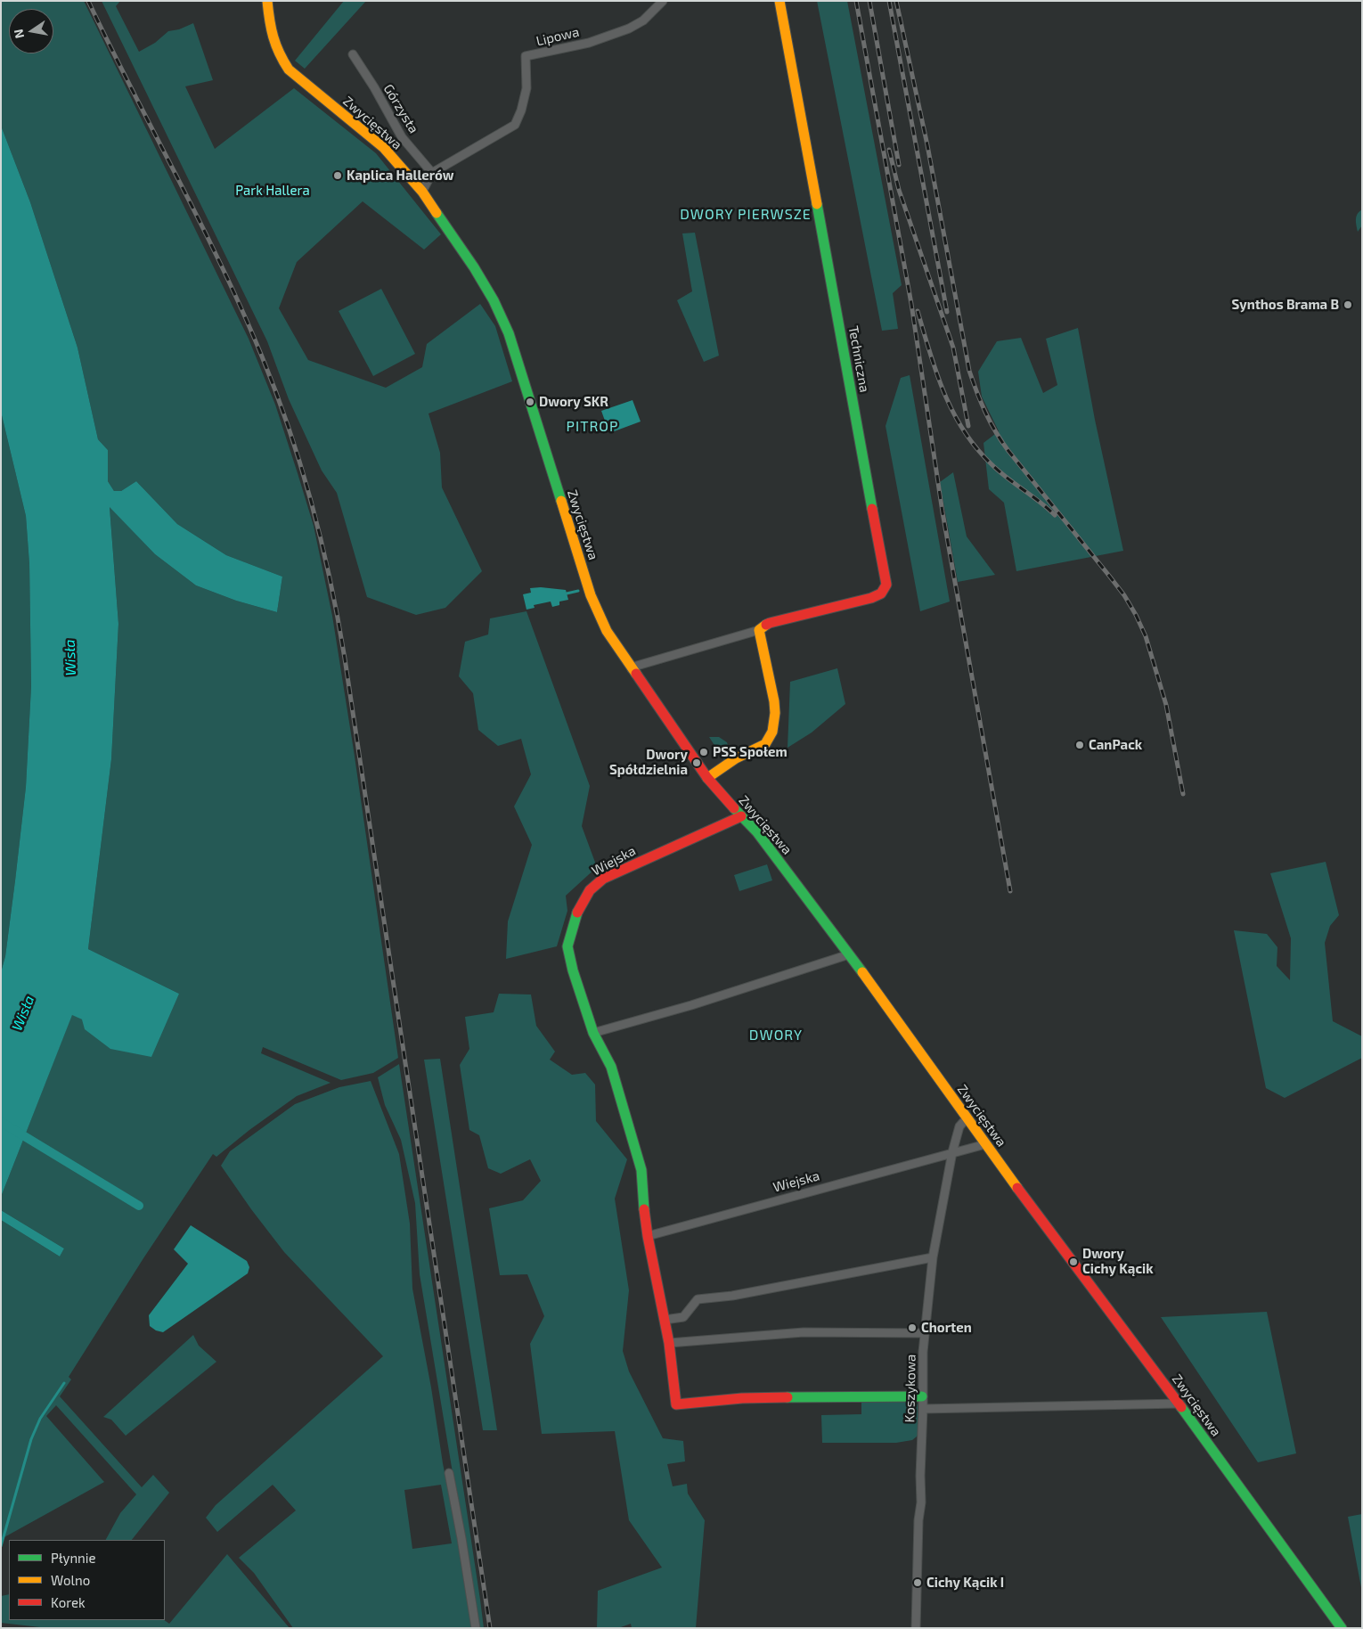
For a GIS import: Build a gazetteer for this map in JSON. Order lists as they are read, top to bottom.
{
  "streets": {
    "street": [
      "Lipowa",
      "Górzysta",
      "Zwycięstwa",
      "Techniczna",
      "Wiejska",
      "Koszykowa"
    ]
  },
  "crossings": [
    ["Lipowa", "Górzysta"],
    ["Zwycięstwa", "Techniczna"],
    ["Zwycięstwa", "Wiejska"],
    ["Zwycięstwa", "Koszykowa"],
    ["Wiejska", "Koszykowa"]
  ],
  "districts": ["DWORY PIERWSZE", "PITROP", "DWORY"],
  "water": ["Wisła"],
  "parks": ["Park Hallera"],
  "places": [
    "Kaplica Hallerów",
    "Synthos Brama B",
    "Dwory SKR",
    "CanPack",
    "PSS Społem",
    "Dwory Spółdzielnia",
    "Dwory Cichy Kącik",
    "Chorten",
    "Cichy Kącik I"
  ],
  "legend": ["Płynnie", "Wolno", "Korek"],
  "north": "left"
}
